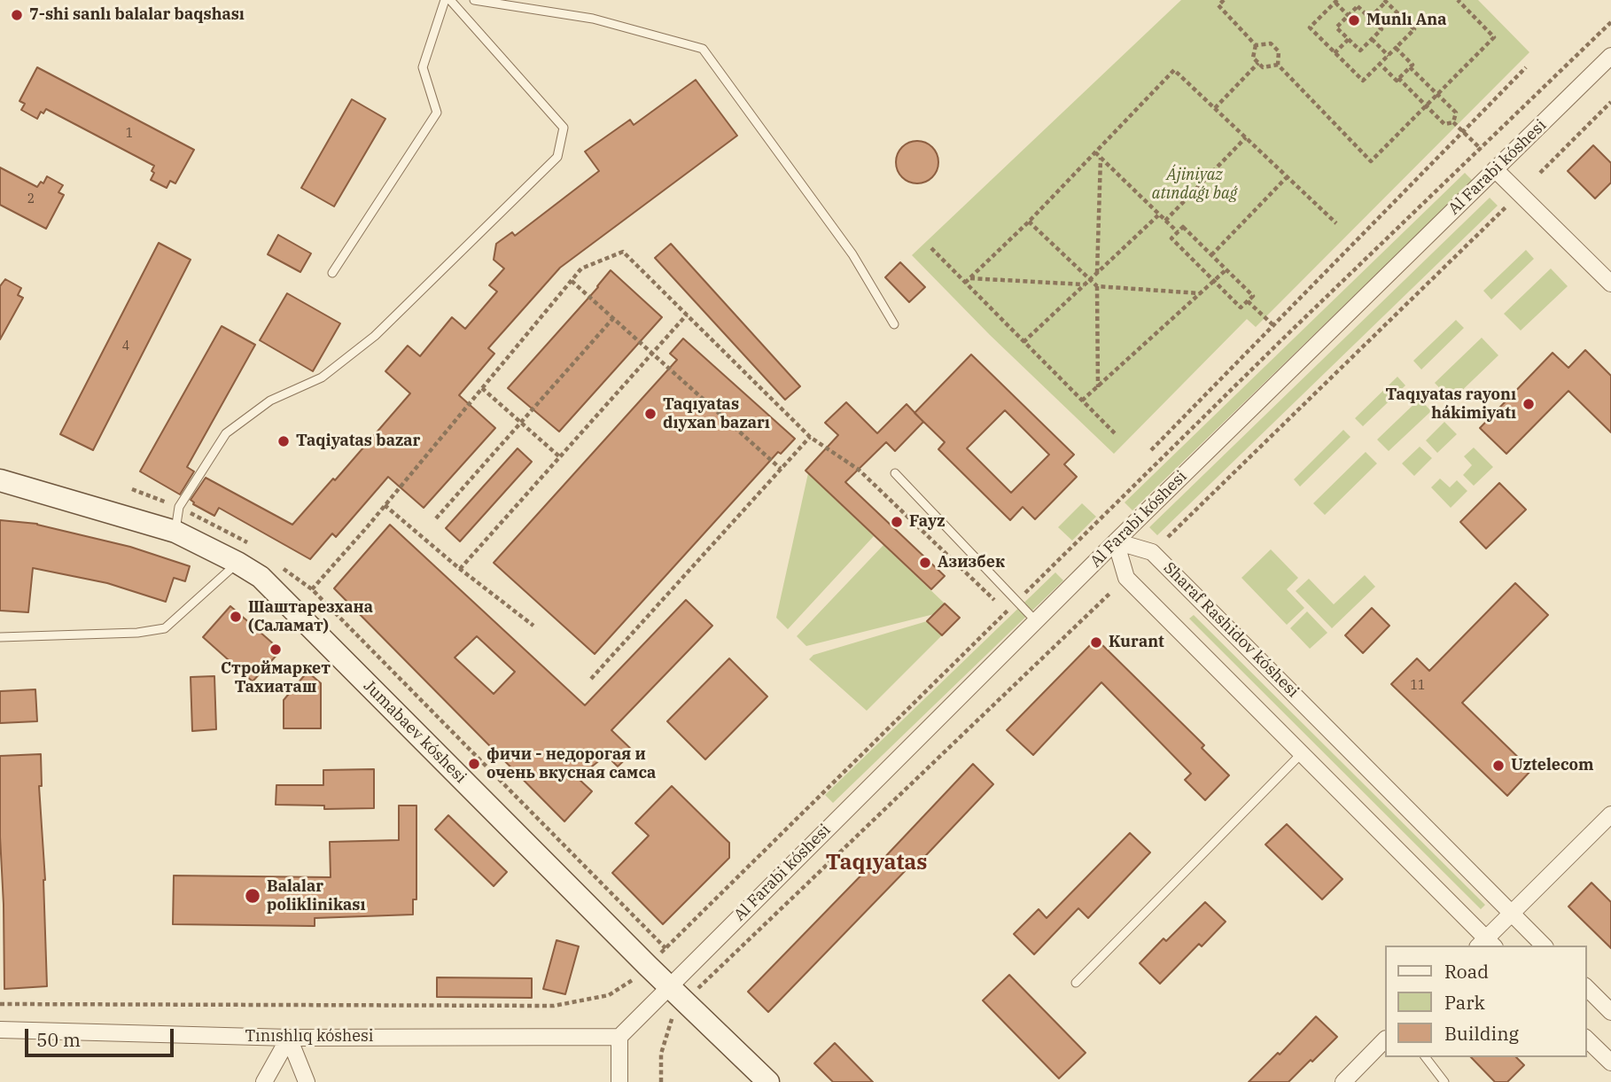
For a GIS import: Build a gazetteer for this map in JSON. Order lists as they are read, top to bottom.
{
  "streets": {
    "street": [
      "Al Farabi kóshesi",
      "Sharaf Rashidov kóshesi",
      "Jumabaev kóshesi",
      "Tınıshlıq kóshesi"
    ]
  },
  "crossings": [
    ["Al Farabi kóshesi", "Sharaf Rashidov kóshesi"],
    ["Al Farabi kóshesi", "Jumabaev kóshesi"],
    ["Al Farabi kóshesi", "Tınıshlıq kóshesi"]
  ],
  "districts": ["Taqıyatas"],
  "parks": ["Ájiniyaz atındaǵı baǵ"],
  "places": [
    "7-shi sanlı balalar baqshası",
    "Munlı Ana",
    "Taqıyatas rayonı hákimiyatı",
    "Taqıyatas dıyxan bazarı",
    "Taqiyatas bazar",
    "Fayz",
    "Азизбек",
    "Шаштарезхана (Саламат)",
    "Kurant",
    "Строймаркет Тахиаташ",
    "фичи - недорогая и очень вкусная самса",
    "Uztelecom",
    "Balalar poliklinikası"
  ],
  "house_numbers": [
    "1",
    "2",
    "4",
    "11"
  ],
  "legend": ["Road", "Park", "Building"],
  "scale_bar": "50 m"
}
